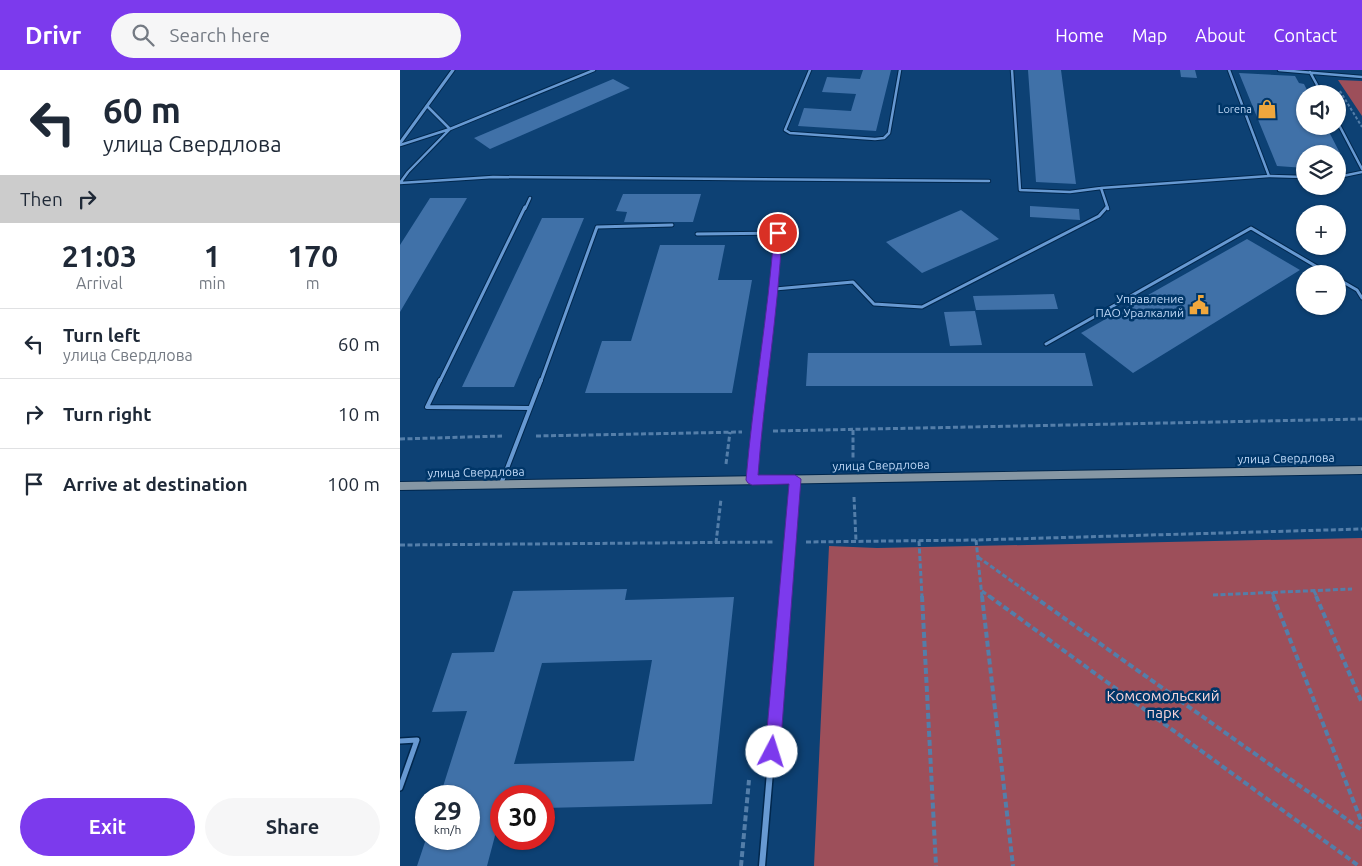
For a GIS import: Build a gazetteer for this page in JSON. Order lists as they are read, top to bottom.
{
  "streets": {
    "main road": ["улица Свердлова"]
  },
  "parks": ["Комсомольский парк"],
  "places": {
    "shop": ["Lorena"],
    "public building": ["Управление ПАО Уралкалий"]
  },
  "page": {
    "header": "Drivr",
    "search": "Search here",
    "nav": [
      "Home",
      "Map",
      "About",
      "Contact"
    ],
    "turn": ["60 m", "улица Свердлова"],
    "map_buttons": ["+", "−"],
    "then": "Then",
    "eta": [
      "21:03",
      "Arrival",
      "1",
      "min",
      "170",
      "m"
    ],
    "list": [
      {
        "name": "Turn left",
        "note": "улица Свердлова",
        "value": "60 m"
      },
      {
        "name": "Turn right",
        "value": "10 m"
      },
      {
        "name": "Arrive at destination",
        "value": "100 m"
      }
    ],
    "speed": "29 km/h",
    "limit": "30",
    "buttons": ["Exit", "Share"]
  }
}
